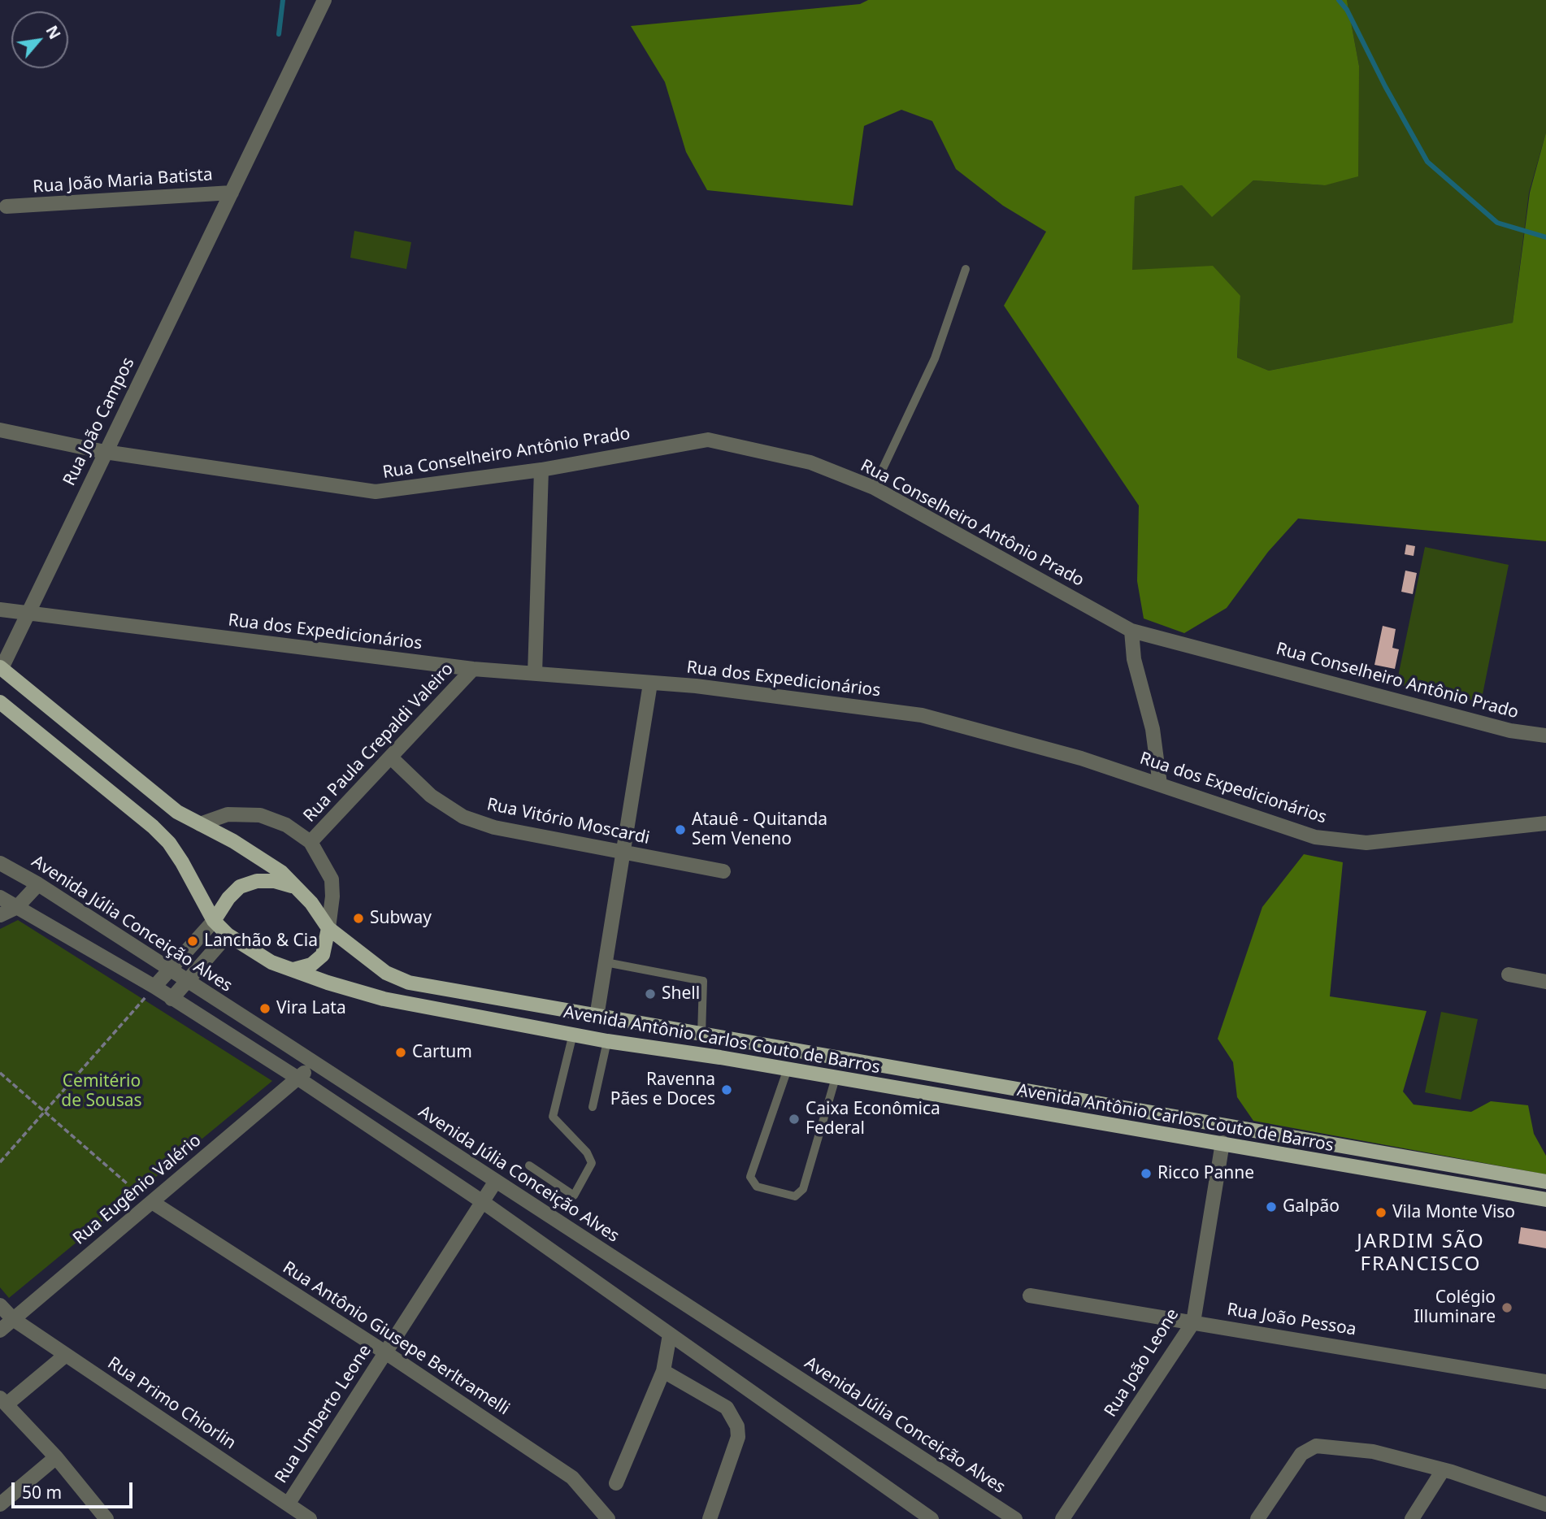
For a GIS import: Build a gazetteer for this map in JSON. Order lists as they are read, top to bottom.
{
  "streets": {
    "main road": ["Avenida Antônio Carlos Couto de Barros"],
    "street": [
      "Rua João Maria Batista",
      "Rua João Campos",
      "Rua Conselheiro Antônio Prado",
      "Rua dos Expedicionários",
      "Rua Paula Crepaldi Valeiro",
      "Rua Vitório Moscardi",
      "Avenida Júlia Conceição Alves",
      "Rua Eugênio Valério",
      "Rua João Pessoa",
      "Rua Antônio Giusepe Berltramelli",
      "Rua João Leone",
      "Rua Primo Chiorlin",
      "Rua Umberto Leone"
    ]
  },
  "crossings": [
    ["Rua João Maria Batista", "Rua João Campos"],
    ["Rua João Campos", "Rua Conselheiro Antônio Prado"],
    ["Rua João Campos", "Rua dos Expedicionários"],
    ["Rua João Campos", "Avenida Antônio Carlos Couto de Barros"],
    ["Rua dos Expedicionários", "Rua Paula Crepaldi Valeiro"],
    ["Rua Paula Crepaldi Valeiro", "Rua Vitório Moscardi"],
    ["Avenida Júlia Conceição Alves", "Rua Eugênio Valério"],
    ["Avenida Júlia Conceição Alves", "Rua Umberto Leone"],
    ["Avenida Antônio Carlos Couto de Barros", "Rua João Leone"],
    ["Rua Eugênio Valério", "Rua Antônio Giusepe Berltramelli"],
    ["Rua Eugênio Valério", "Rua Primo Chiorlin"],
    ["Rua João Pessoa", "Rua João Leone"],
    ["Rua Antônio Giusepe Berltramelli", "Rua Umberto Leone"],
    ["Rua Primo Chiorlin", "Rua Umberto Leone"]
  ],
  "districts": ["JARDIM SÃO FRANCISCO"],
  "parks": ["Cemitério de Sousas"],
  "places": [
    "Atauê - Quitanda Sem Veneno",
    "Subway",
    "Lanchão & Cia",
    "Shell",
    "Vira Lata",
    "Cartum",
    "Ravenna Pães e Doces",
    "Caixa Econômica Federal",
    "Ricco Panne",
    "Galpão",
    "Vila Monte Viso",
    "Colégio Illuminare"
  ],
  "scale_bar": "50 m",
  "north": "top right"
}
